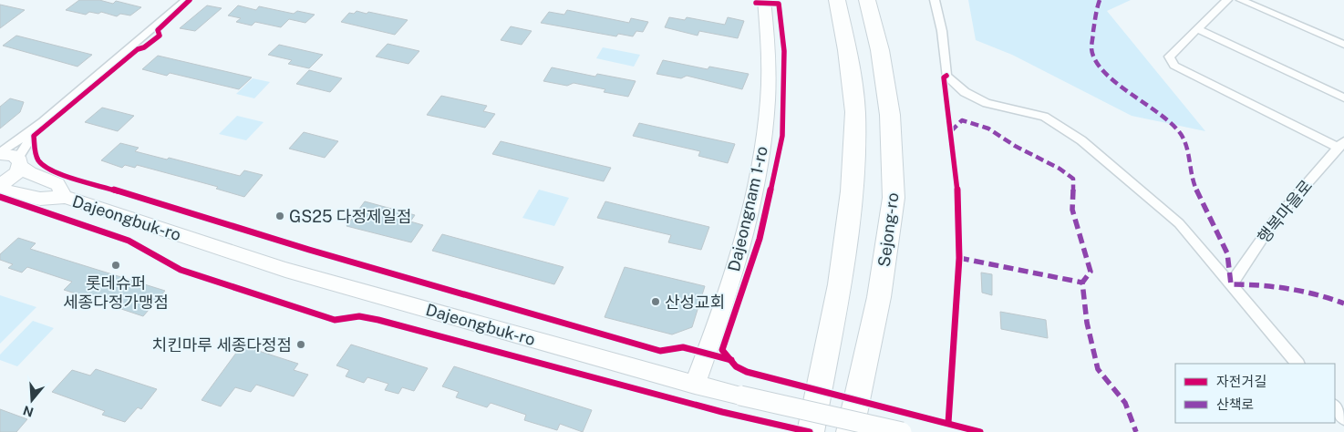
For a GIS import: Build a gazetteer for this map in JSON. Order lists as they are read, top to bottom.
{
  "streets": {
    "highway": ["Sejong-ro"],
    "street": ["Dajeongnam 1-ro", "행복마을로", "Dajeongbuk-ro"]
  },
  "crossings": [
    ["Dajeongnam 1-ro", "Dajeongbuk-ro"]
  ],
  "places": [
    "GS25 다정제일점",
    "롯데슈퍼 세종다정가맹점",
    "산성교회",
    "치킨마루 세종다정점"
  ],
  "legend": ["자전거길", "산책로"],
  "north": "bottom"
}
